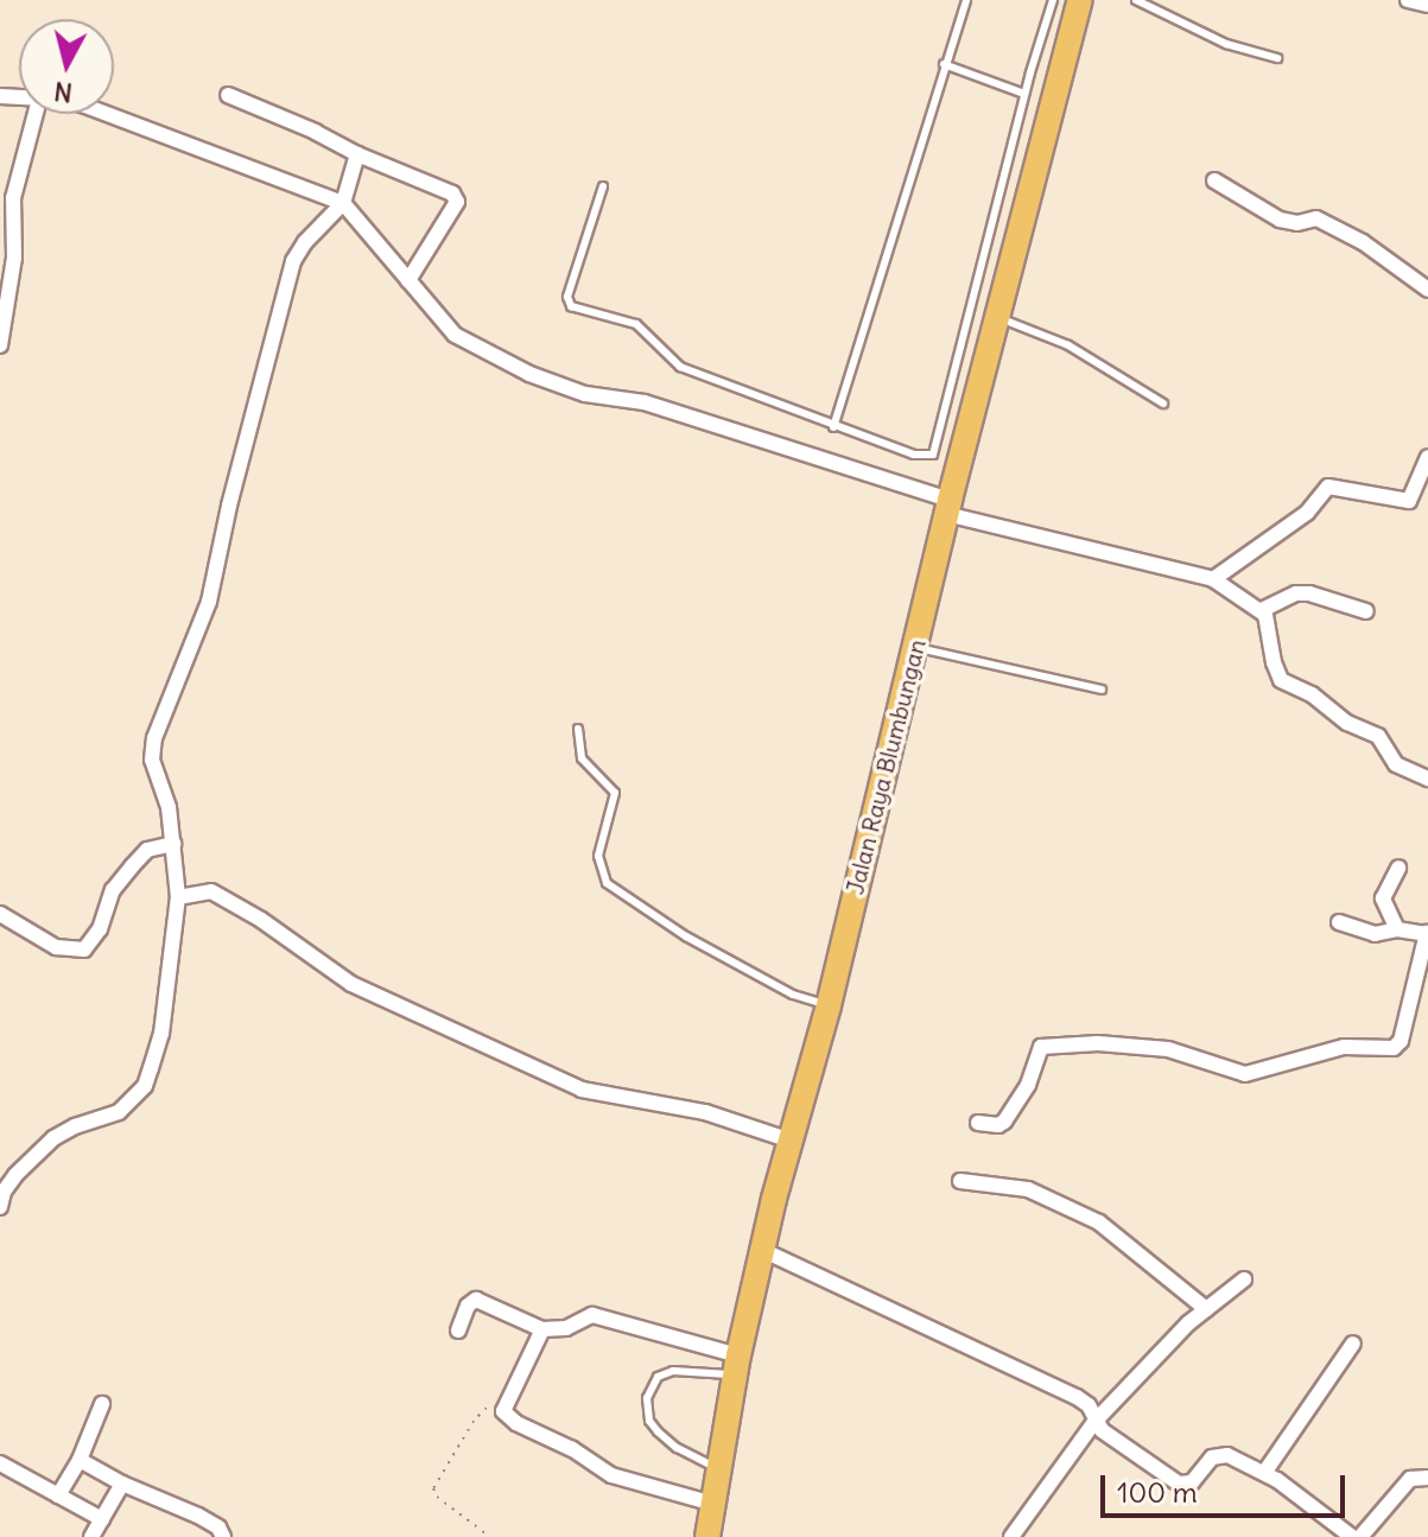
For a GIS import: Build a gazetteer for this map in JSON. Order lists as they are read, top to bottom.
{
  "streets": {
    "main road": ["Jalan Raya Blumbungan"]
  },
  "scale_bar": "100 m",
  "north": "bottom"
}
